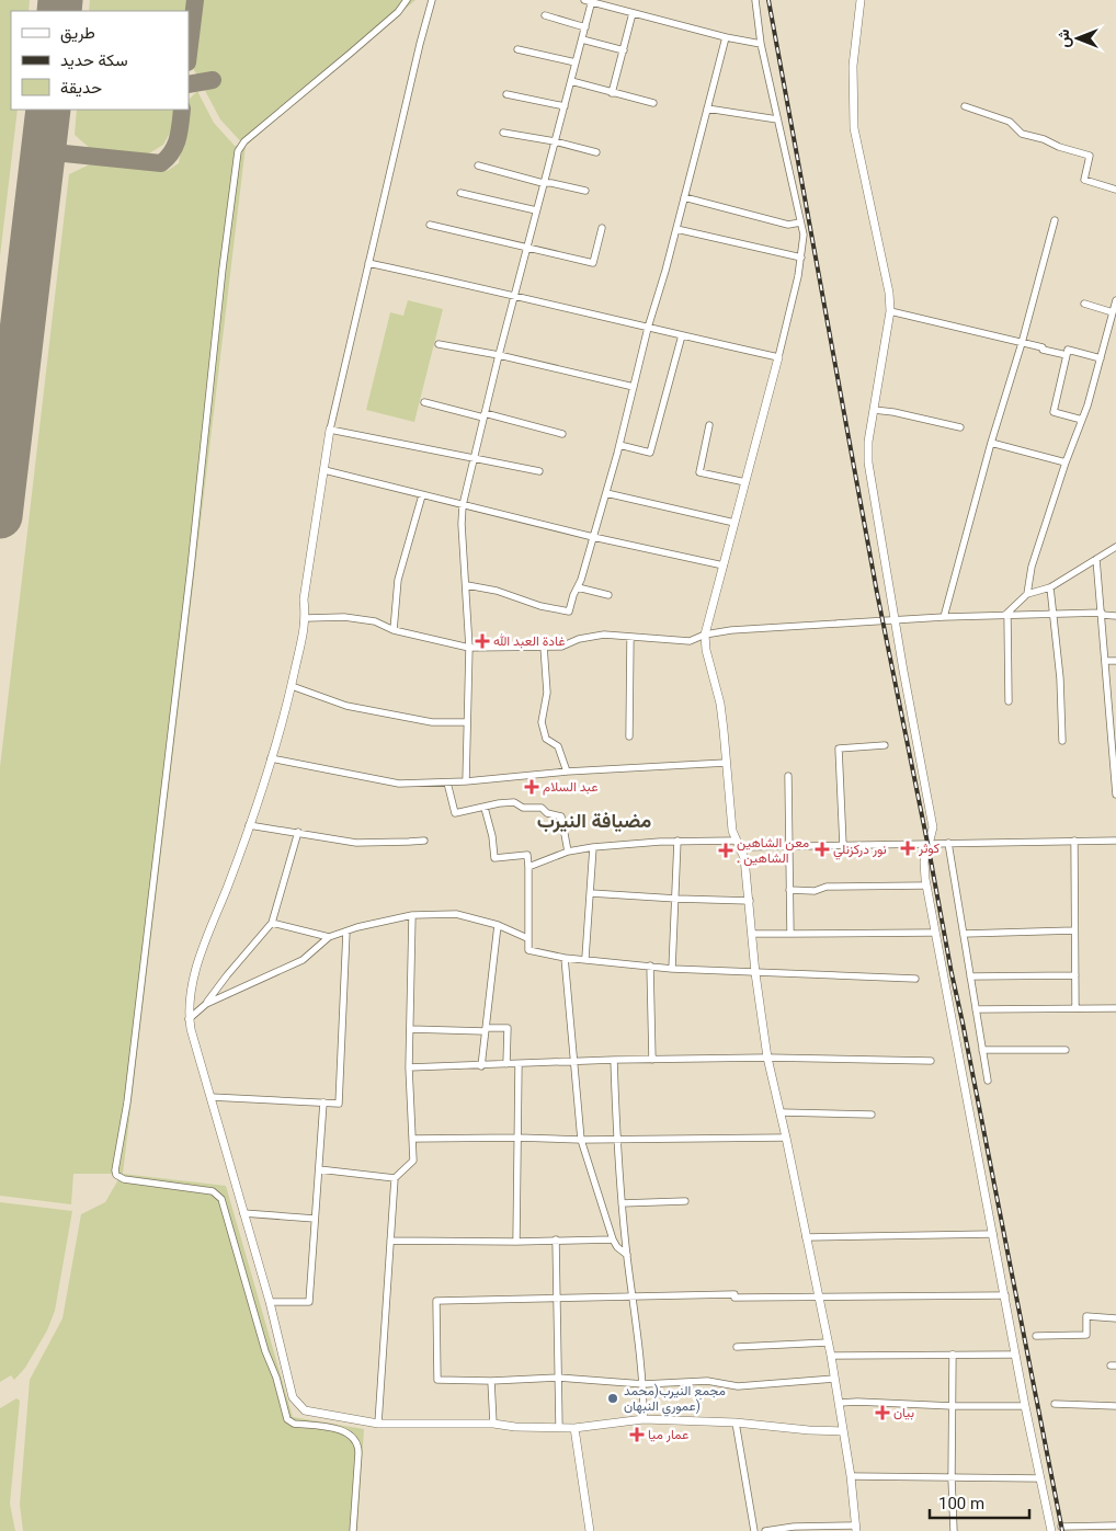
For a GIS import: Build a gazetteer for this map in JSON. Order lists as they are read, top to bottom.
{
  "districts": ["مضيافة النيرب"],
  "places": {
    "health": [
      "غادة العبد الله",
      "عبد السلام",
      "كوثر",
      "نور دركزنلي",
      "معن الشاهين . الشاهين",
      "بيان",
      "عمار ميا"
    ],
    "other": ["مجمع النيرب(محمد عموري النبهان)"]
  },
  "legend": ["طريق", "سكة حديد", "حديقة"],
  "scale_bar": "100 m",
  "north": "left"
}
